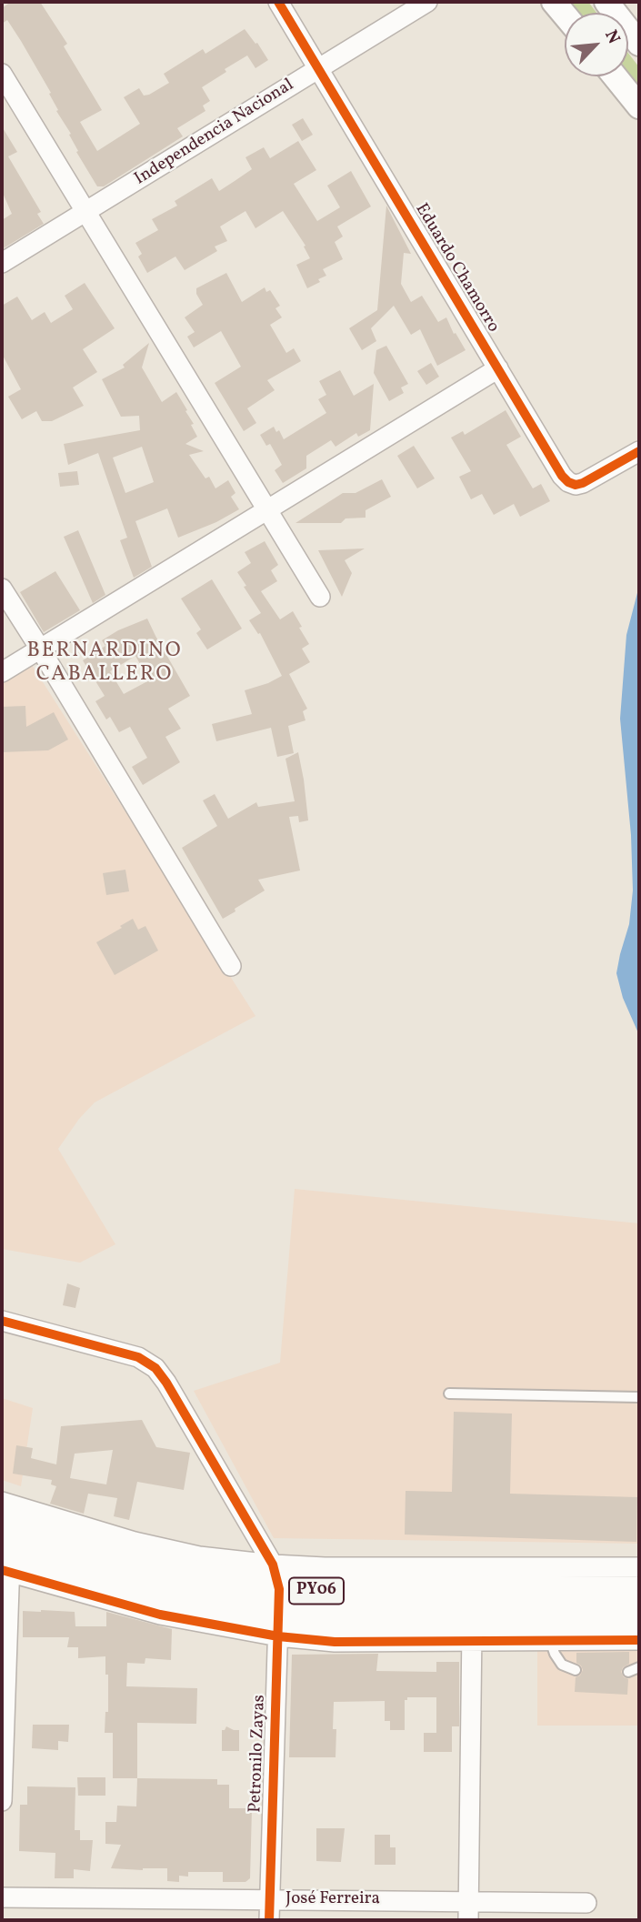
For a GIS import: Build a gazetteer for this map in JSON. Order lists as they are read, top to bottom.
{
  "streets": {
    "highway": ["PY06"],
    "street": [
      "Independencia Nacional",
      "Eduardo Chamorro",
      "Petronilo Zayas",
      "José Ferreira"
    ]
  },
  "crossings": [
    ["Independencia Nacional", "Eduardo Chamorro"],
    ["PY06", "Petronilo Zayas"],
    ["Petronilo Zayas", "José Ferreira"]
  ],
  "districts": ["BERNARDINO CABALLERO"],
  "north": "top right"
}
